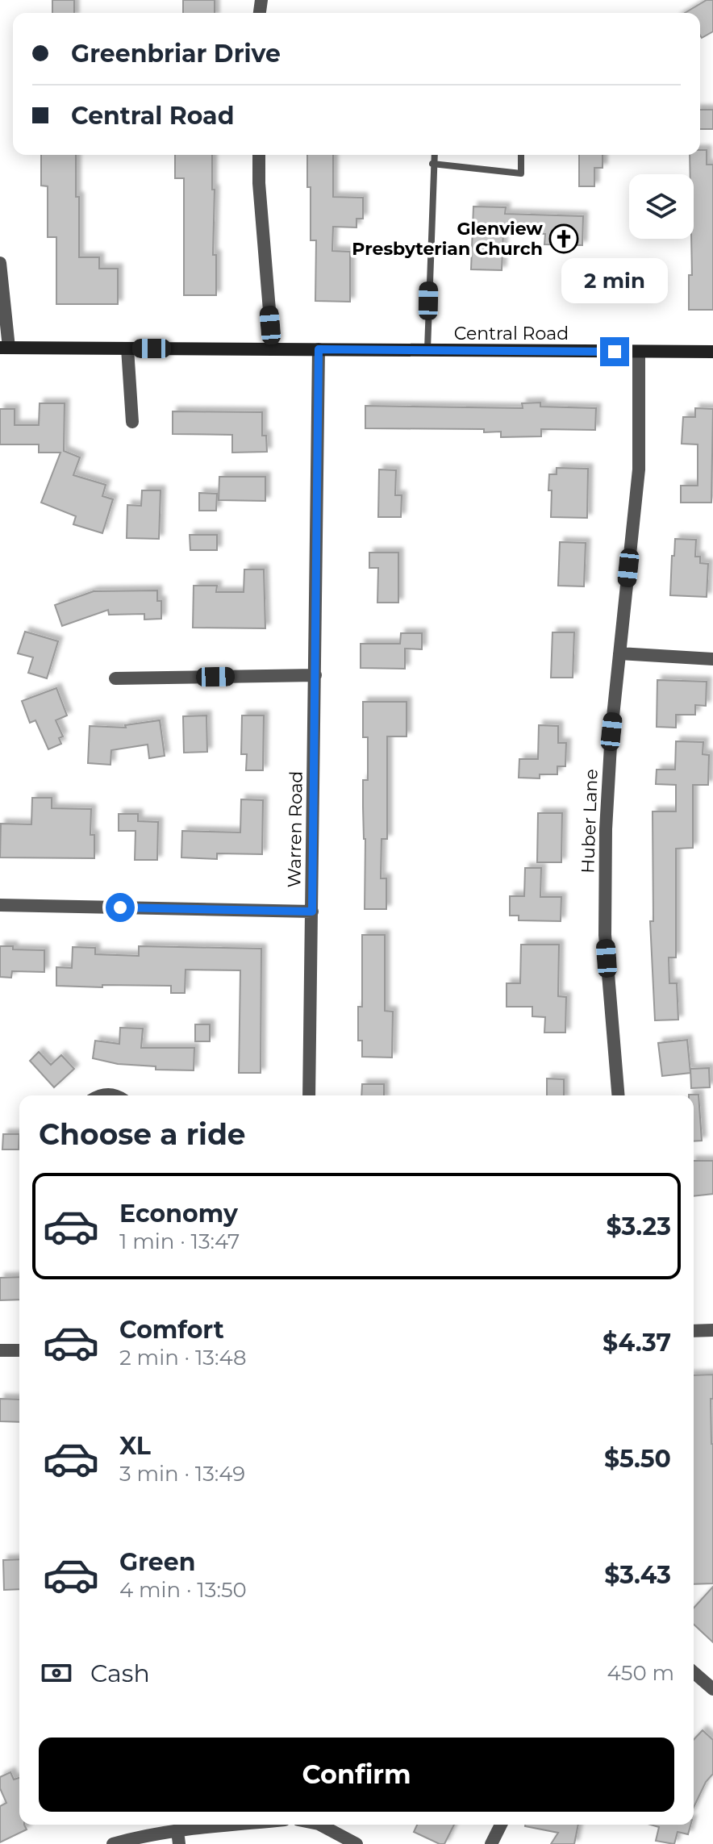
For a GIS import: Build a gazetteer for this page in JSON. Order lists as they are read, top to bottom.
{
  "streets": {
    "main road": ["Central Road"],
    "street": ["Huber Lane", "Warren Road"]
  },
  "crossings": [
    ["Central Road", "Huber Lane"],
    ["Central Road", "Warren Road"]
  ],
  "places": {
    "church": ["Glenview Presbyterian Church"]
  },
  "page": {
    "banner": ["Greenbriar Drive", "Central Road"],
    "bubble": "2 min",
    "heading": "Choose a ride",
    "list": [
      {
        "name": "Economy",
        "note": "1 min · 13:47",
        "value": "$3.23"
      },
      {
        "name": "Comfort",
        "note": "2 min · 13:48",
        "value": "$4.37"
      },
      {
        "name": "XL",
        "note": "3 min · 13:49",
        "value": "$5.50"
      },
      {
        "name": "Green",
        "note": "4 min · 13:50",
        "value": "$3.43"
      }
    ],
    "pay": ["Cash", "450 m"],
    "buttons": "Confirm"
  }
}
